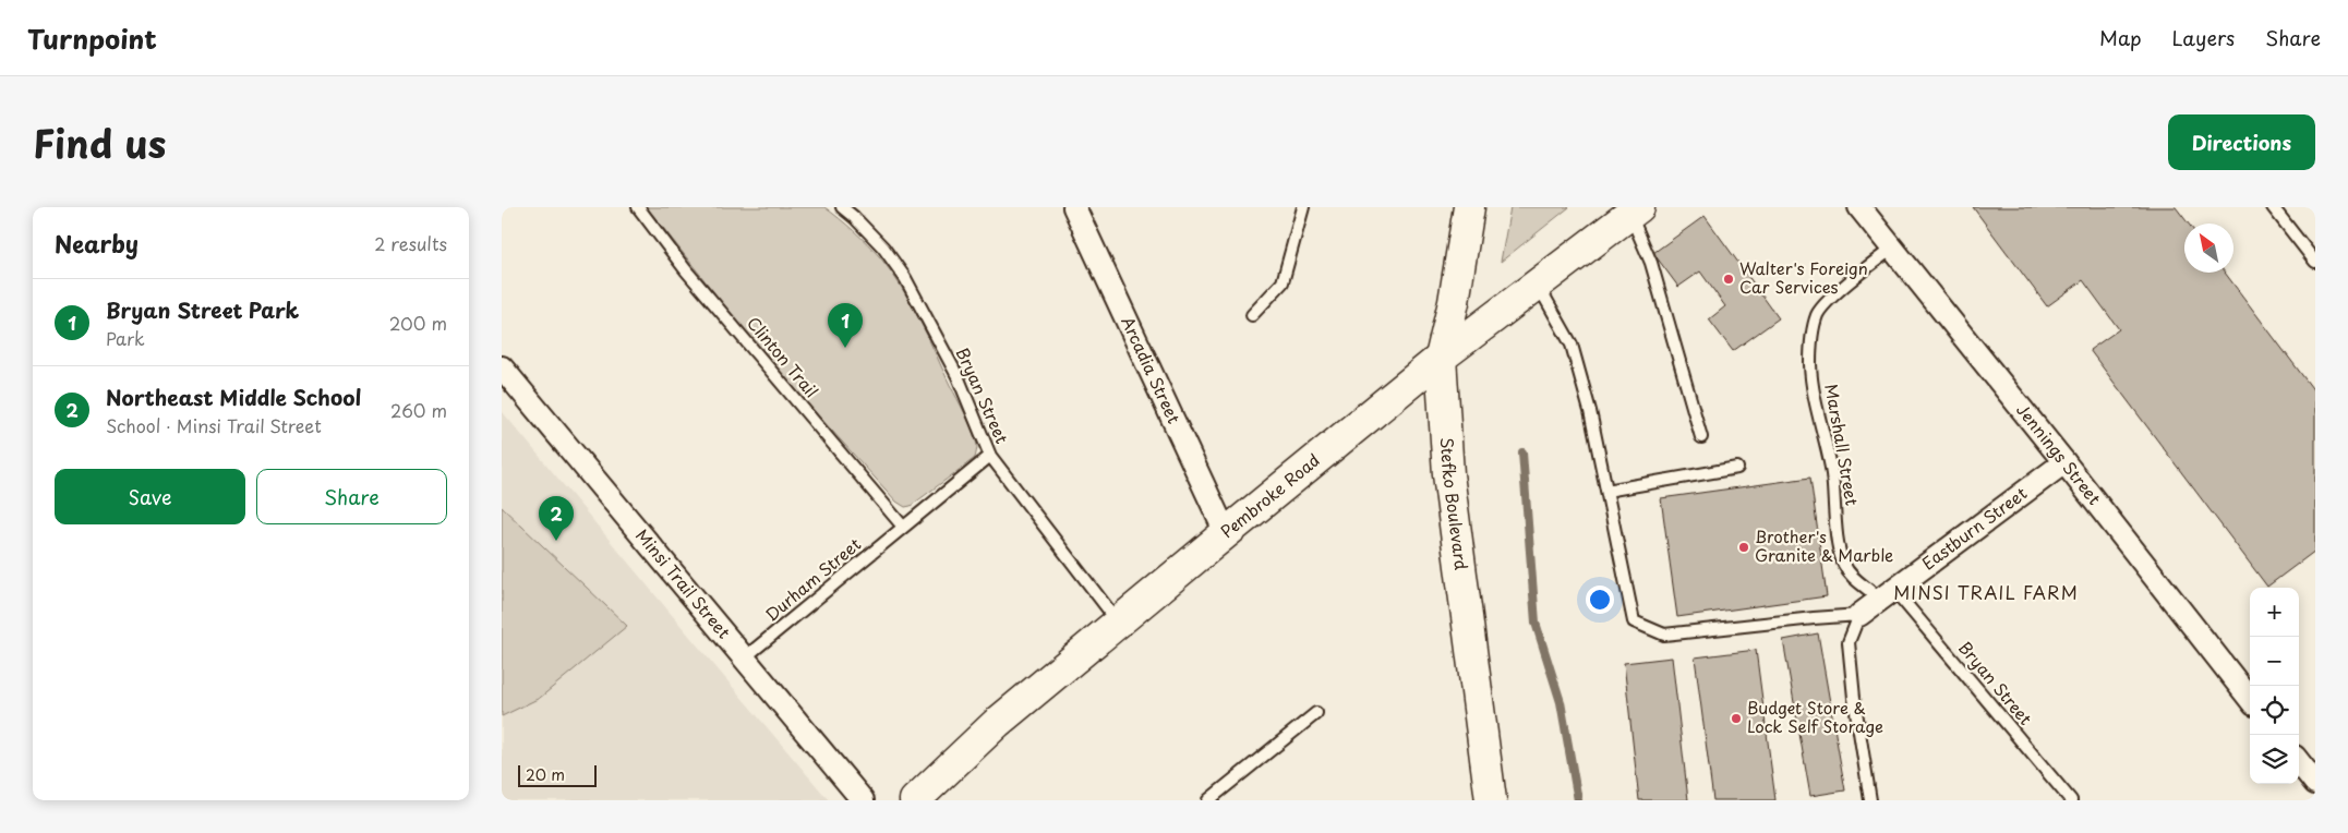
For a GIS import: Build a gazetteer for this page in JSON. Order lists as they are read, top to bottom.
{
  "streets": {
    "main road": ["Pembroke Road", "Stefko Boulevard"],
    "street": [
      "Arcadia Street",
      "Jennings Street",
      "Eastburn Street",
      "Minsi Trail Street"
    ],
    "lane": [
      "Clinton Trail",
      "Bryan Street",
      "Marshall Street",
      "Durham Street"
    ]
  },
  "crossings": [
    ["Clinton Trail", "Durham Street"],
    ["Arcadia Street", "Pembroke Road"],
    ["Bryan Street", "Marshall Street"],
    ["Bryan Street", "Pembroke Road"],
    ["Bryan Street", "Eastburn Street"],
    ["Bryan Street", "Durham Street"],
    ["Marshall Street", "Jennings Street"],
    ["Marshall Street", "Eastburn Street"],
    ["Jennings Street", "Eastburn Street"],
    ["Pembroke Road", "Stefko Boulevard"],
    ["Durham Street", "Minsi Trail Street"]
  ],
  "districts": ["MINSI TRAIL FARM"],
  "places": ["Walter's Foreign Car Services", "Brother's Granite & Marble", "Budget Store & Lock Self Storage"],
  "scale_bar": "20 m",
  "north": "top left",
  "page": {
    "header": "Turnpoint",
    "nav": ["Map", "Layers", "Share"],
    "title": "Find us",
    "buttons": [
      "Directions",
      ["Save", "Share"]
    ],
    "heading": ["Nearby", "2 results"],
    "list": [
      {
        "mark": "1",
        "name": "Bryan Street Park",
        "note": "Park",
        "value": "200 m"
      },
      {
        "mark": "2",
        "name": "Northeast Middle School",
        "note": "School · Minsi Trail Street",
        "value": "260 m"
      }
    ],
    "pins": ["1", "2"],
    "map_buttons": ["+", "−"],
    "scale": "20 m"
  }
}
